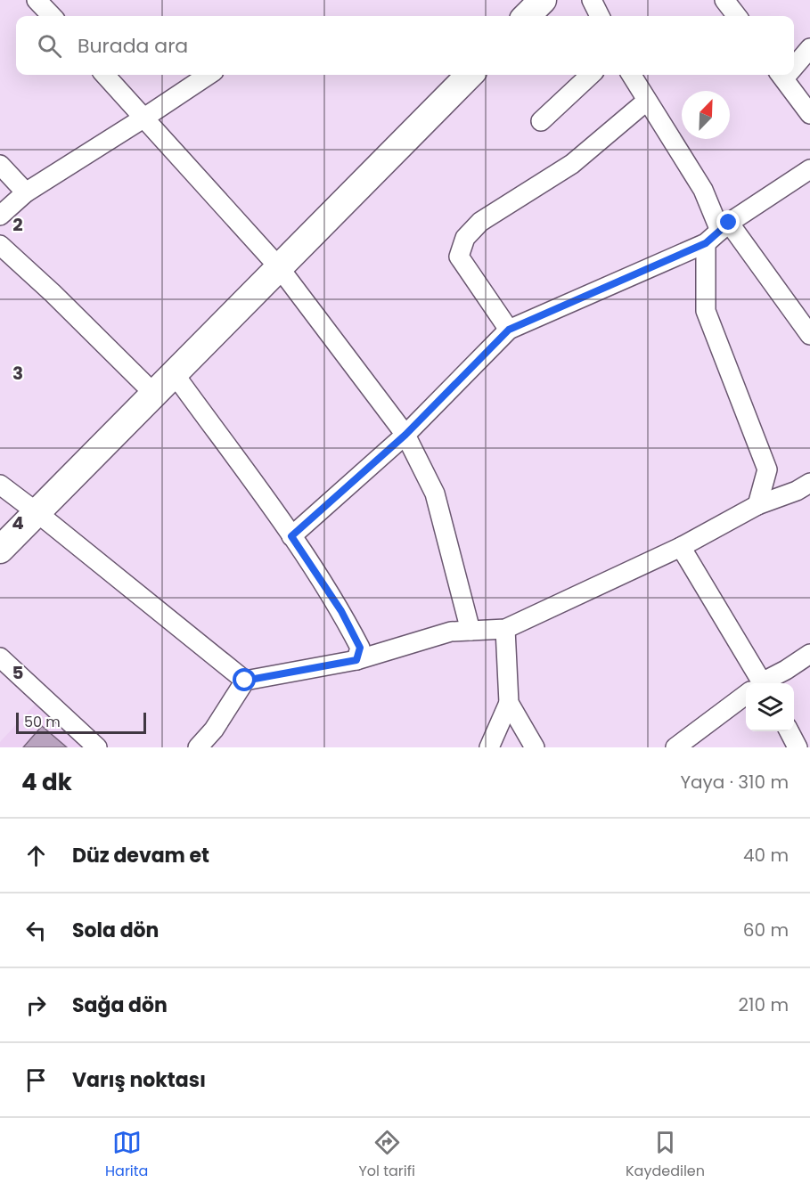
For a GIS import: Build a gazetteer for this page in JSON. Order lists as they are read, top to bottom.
{
  "scale_bar": "50 m",
  "north": "top right",
  "page": {
    "search": "Burada ara",
    "scale": "50 m",
    "heading": ["4 dk", "Yaya · 310 m"],
    "list": [
      ["Düz devam et", "40 m"],
      ["Sola dön", "60 m"],
      ["Sağa dön", "210 m"],
      "Varış noktası"
    ],
    "nav": ["Harita", "Yol tarifi", "Kaydedilen"]
  },
  "grid": {
    "rows": [
      "2",
      "3",
      "4",
      "5"
    ]
  }
}
